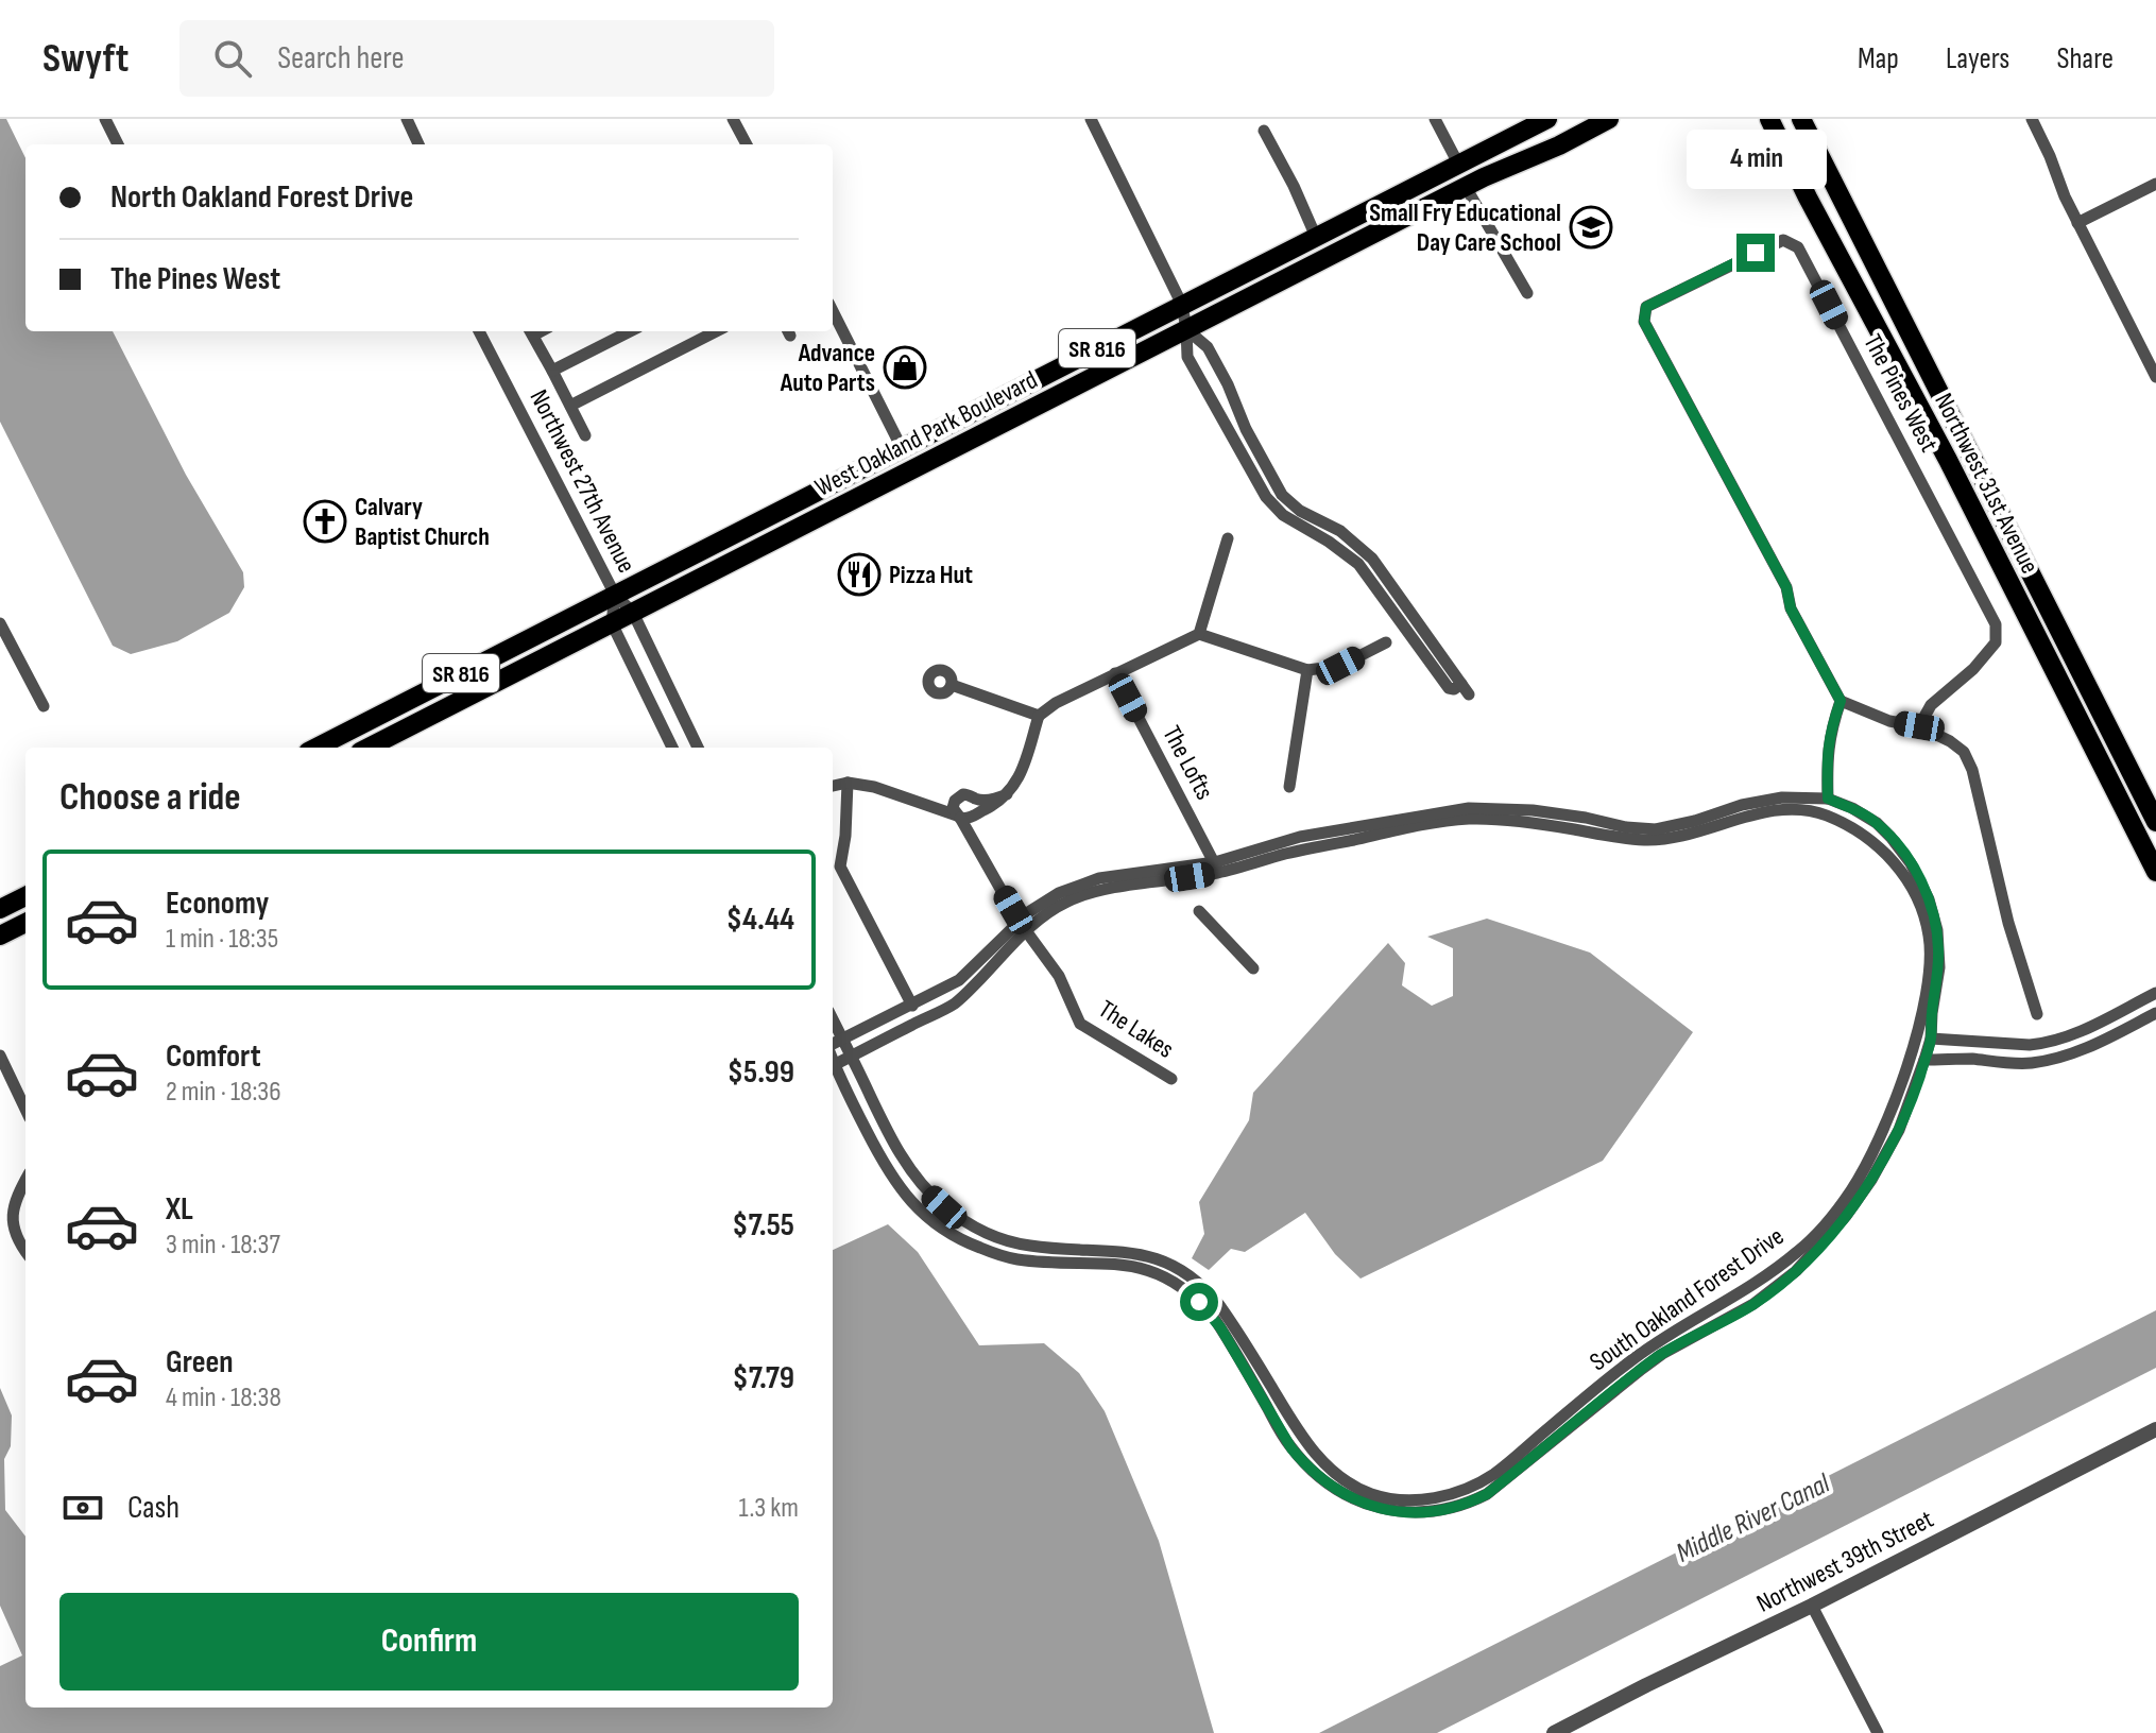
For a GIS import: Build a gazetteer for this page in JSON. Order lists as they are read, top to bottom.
{
  "streets": {
    "main road": ["SR 816", "West Oakland Park Boulevard", "Northwest 31st Avenue"],
    "street": [
      "The Pines West",
      "Northwest 27th Avenue",
      "The Lofts",
      "The Lakes",
      "South Oakland Forest Drive",
      "Northwest 39th Street"
    ]
  },
  "crossings": [
    ["West Oakland Park Boulevard", "Northwest 27th Avenue"],
    ["The Lofts", "South Oakland Forest Drive"],
    ["The Lakes", "South Oakland Forest Drive"]
  ],
  "water": ["Middle River Canal"],
  "places": {
    "school or university": ["Small Fry Educational Day Care School"],
    "shop": ["Advance Auto Parts"],
    "church": ["Calvary Baptist Church"],
    "restaurant": ["Pizza Hut"]
  },
  "page": {
    "header": "Swyft",
    "search": "Search here",
    "nav": ["Map", "Layers", "Share"],
    "bubble": "4 min",
    "banner": ["North Oakland Forest Drive", "The Pines West"],
    "heading": "Choose a ride",
    "list": [
      {
        "name": "Economy",
        "note": "1 min · 18:35",
        "value": "$4.44"
      },
      {
        "name": "Comfort",
        "note": "2 min · 18:36",
        "value": "$5.99"
      },
      {
        "name": "XL",
        "note": "3 min · 18:37",
        "value": "$7.55"
      },
      {
        "name": "Green",
        "note": "4 min · 18:38",
        "value": "$7.79"
      }
    ],
    "pay": ["Cash", "1.3 km"],
    "buttons": "Confirm"
  }
}
